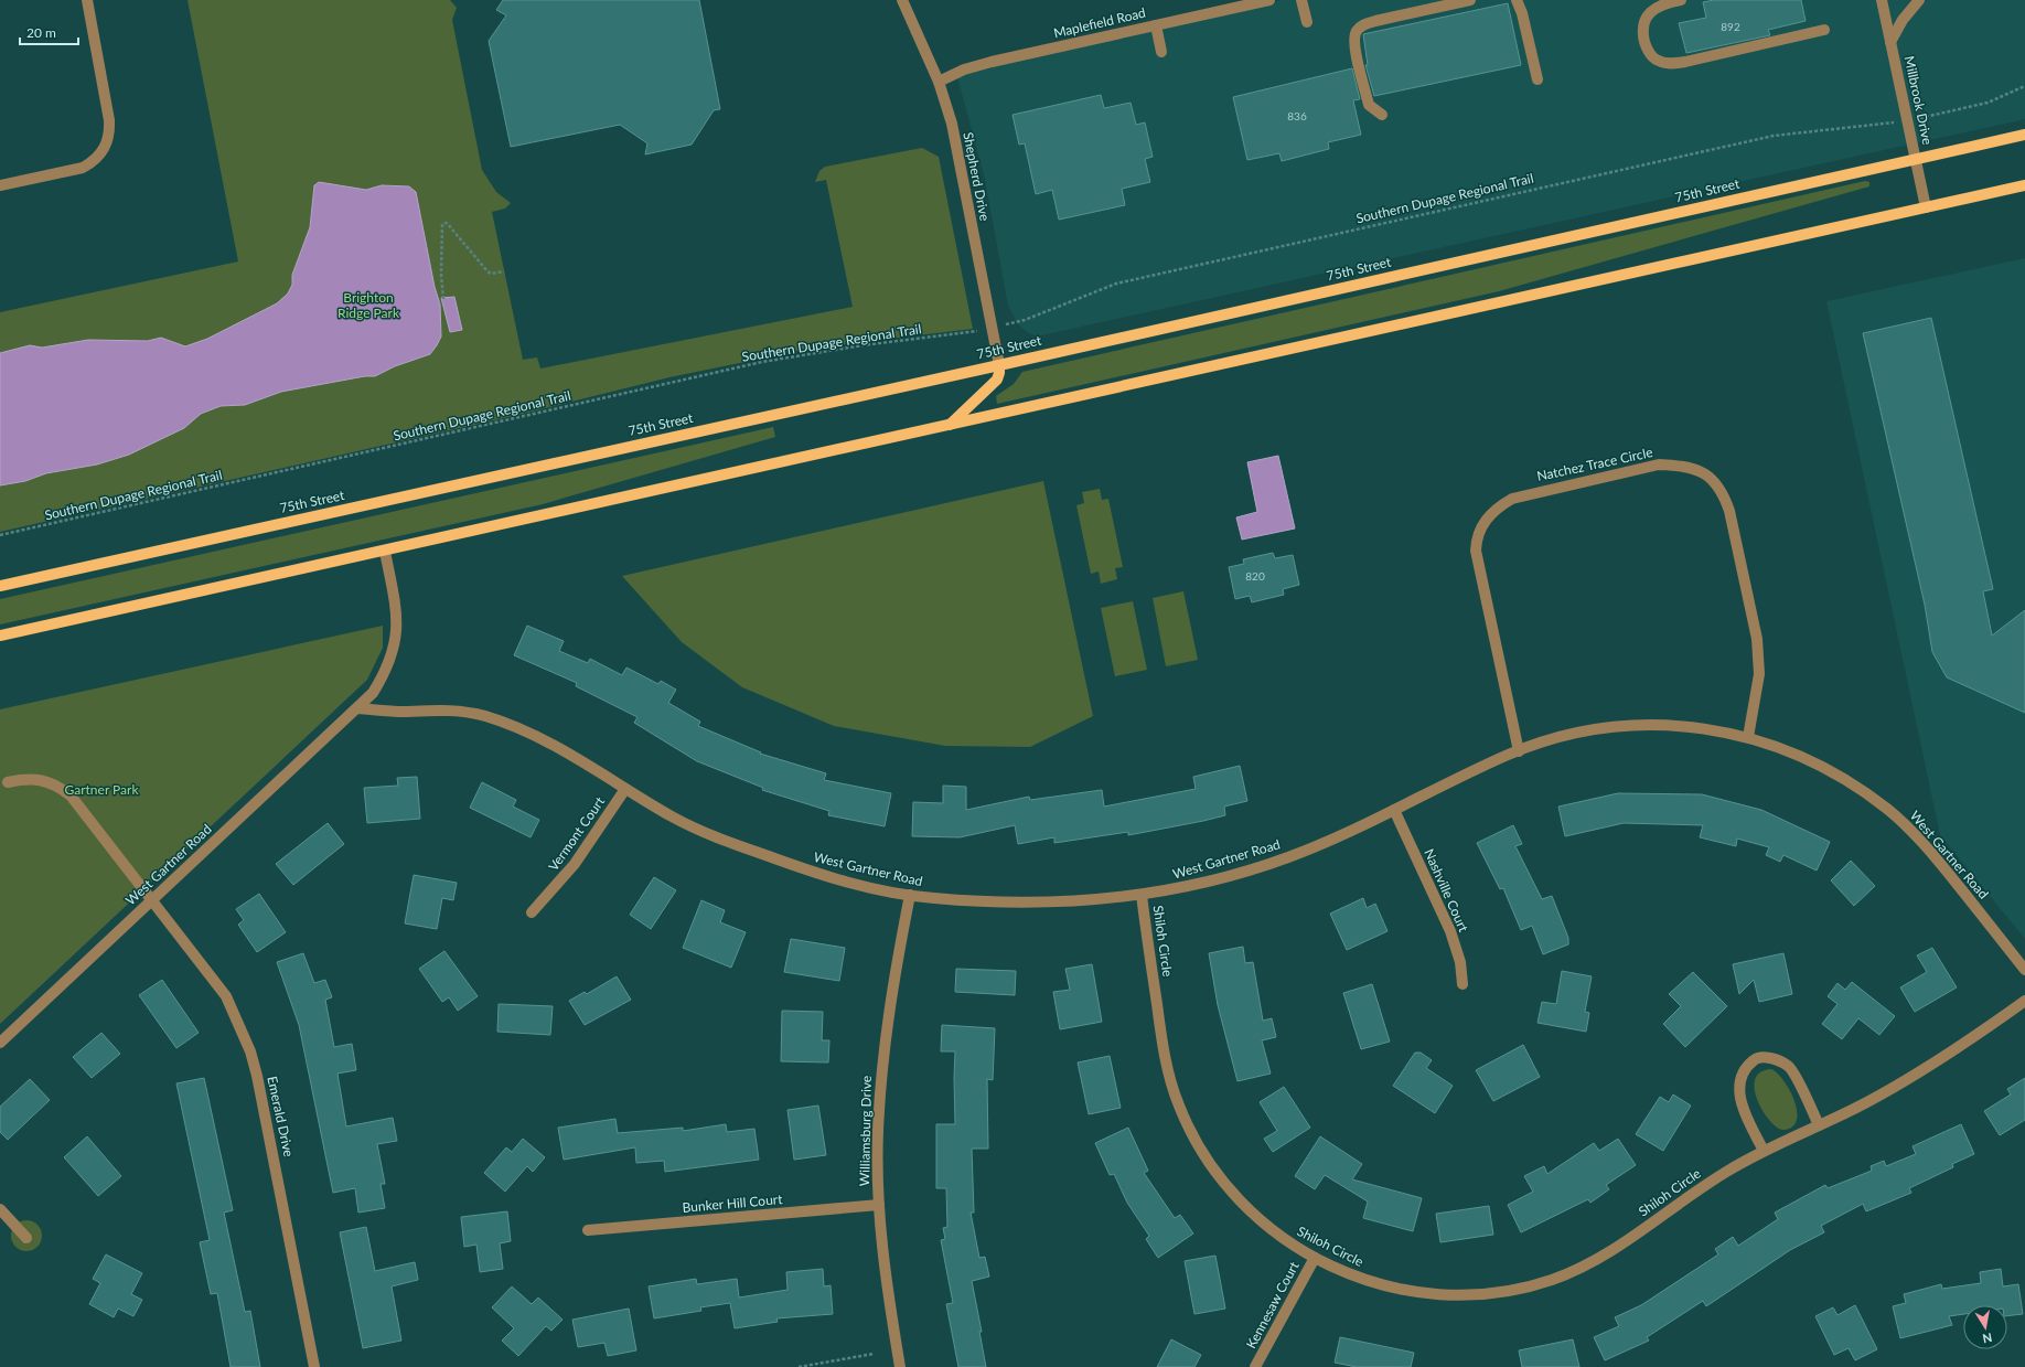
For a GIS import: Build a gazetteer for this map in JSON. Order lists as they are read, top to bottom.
{
  "streets": {
    "main road": ["75th Street"],
    "street": [
      "Maplefield Road",
      "Millbrook Drive",
      "Shepherd Drive",
      "Natchez Trace Circle",
      "Vermont Court",
      "West Gartner Road",
      "Nashville Court",
      "Shiloh Circle",
      "Emerald Drive",
      "Williamsburg Drive",
      "Bunker Hill Court",
      "Kennesaw Court"
    ],
    "path": ["Southern Dupage Regional Trail"]
  },
  "crossings": [
    ["Maplefield Road", "Shepherd Drive"],
    ["Millbrook Drive", "75th Street"],
    ["Shepherd Drive", "75th Street"],
    ["Natchez Trace Circle", "West Gartner Road"],
    ["Vermont Court", "West Gartner Road"],
    ["West Gartner Road", "Nashville Court"],
    ["West Gartner Road", "Shiloh Circle"],
    ["West Gartner Road", "Emerald Drive"],
    ["West Gartner Road", "Williamsburg Drive"],
    ["Shiloh Circle", "Kennesaw Court"],
    ["Williamsburg Drive", "Bunker Hill Court"]
  ],
  "parks": ["Brighton Ridge Park", "Gartner Park"],
  "house_numbers": ["892", "836", "820"],
  "scale_bar": "20 m",
  "north": "bottom"
}
